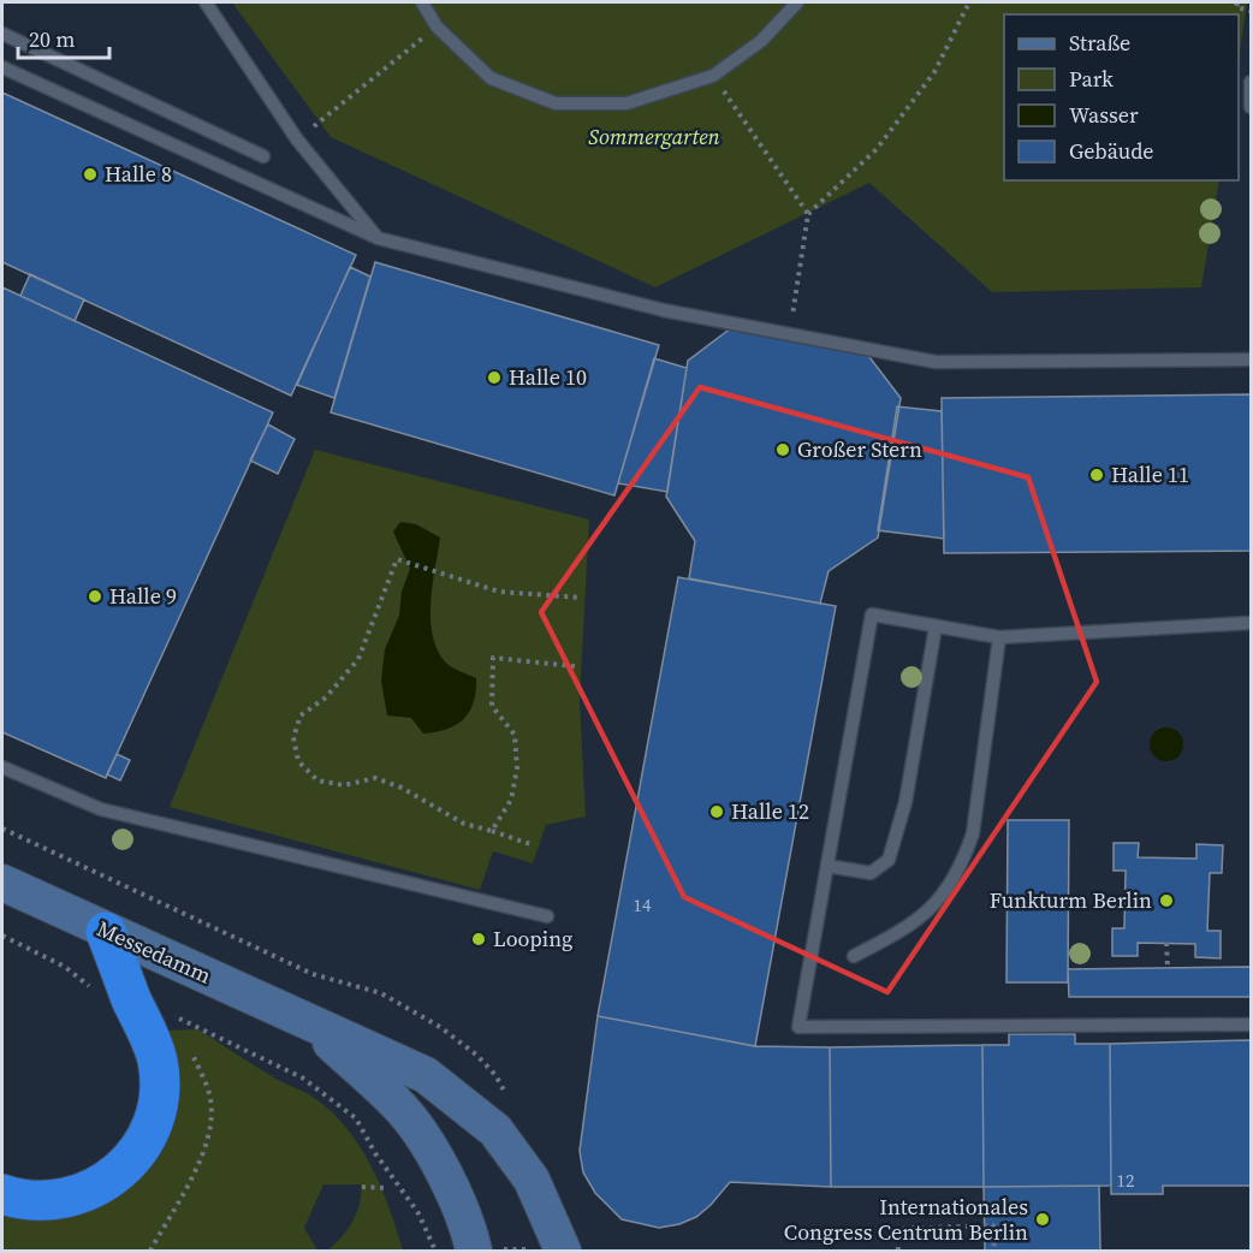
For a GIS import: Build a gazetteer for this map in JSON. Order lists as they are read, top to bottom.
{
  "streets": {
    "main road": ["Messedamm"]
  },
  "parks": ["Sommergarten"],
  "places": [
    "Halle 8",
    "Halle 10",
    "Großer Stern",
    "Halle 11",
    "Halle 9",
    "Halle 12",
    "Funkturm Berlin",
    "Looping",
    "Internationales Congress Centrum Berlin"
  ],
  "house_numbers": ["14", "12"],
  "legend": [
    "Straße",
    "Park",
    "Wasser",
    "Gebäude"
  ],
  "scale_bar": "20 m"
}
